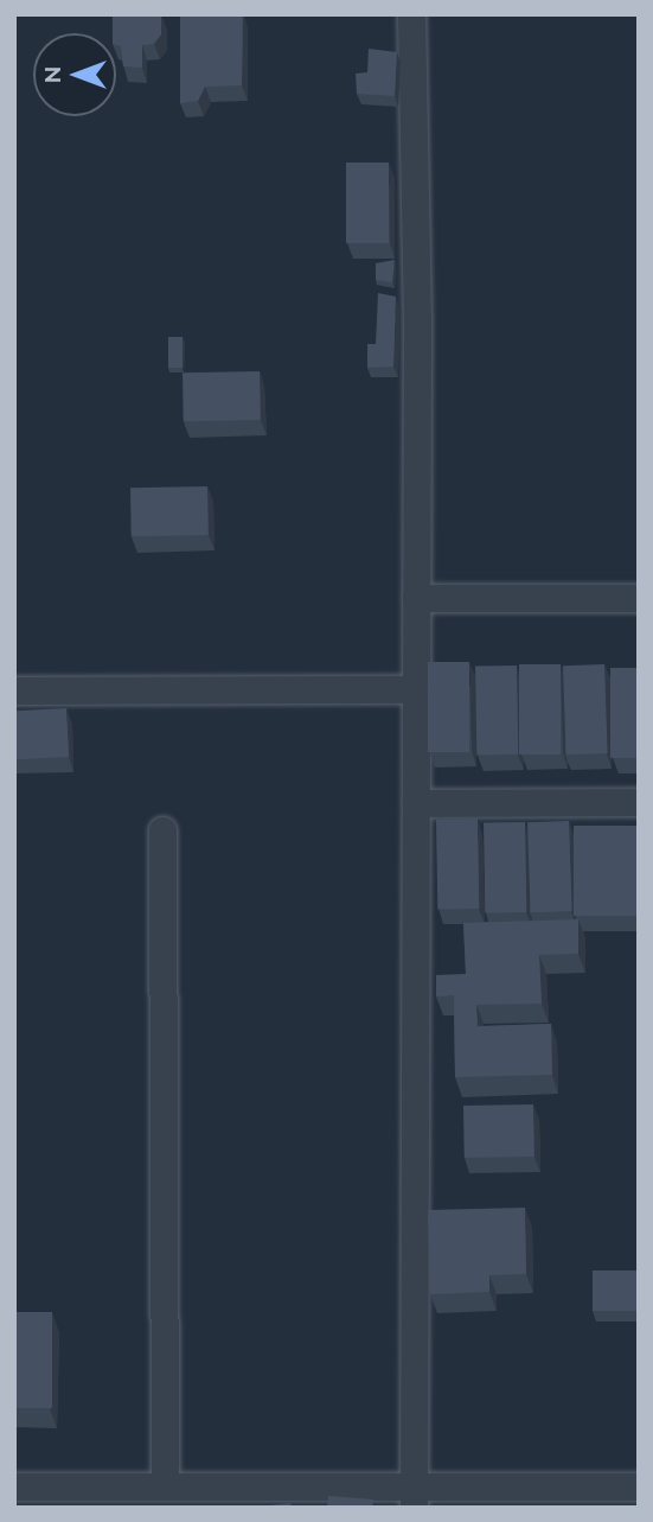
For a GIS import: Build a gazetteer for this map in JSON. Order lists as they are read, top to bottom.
{
  "north": "left"
}
